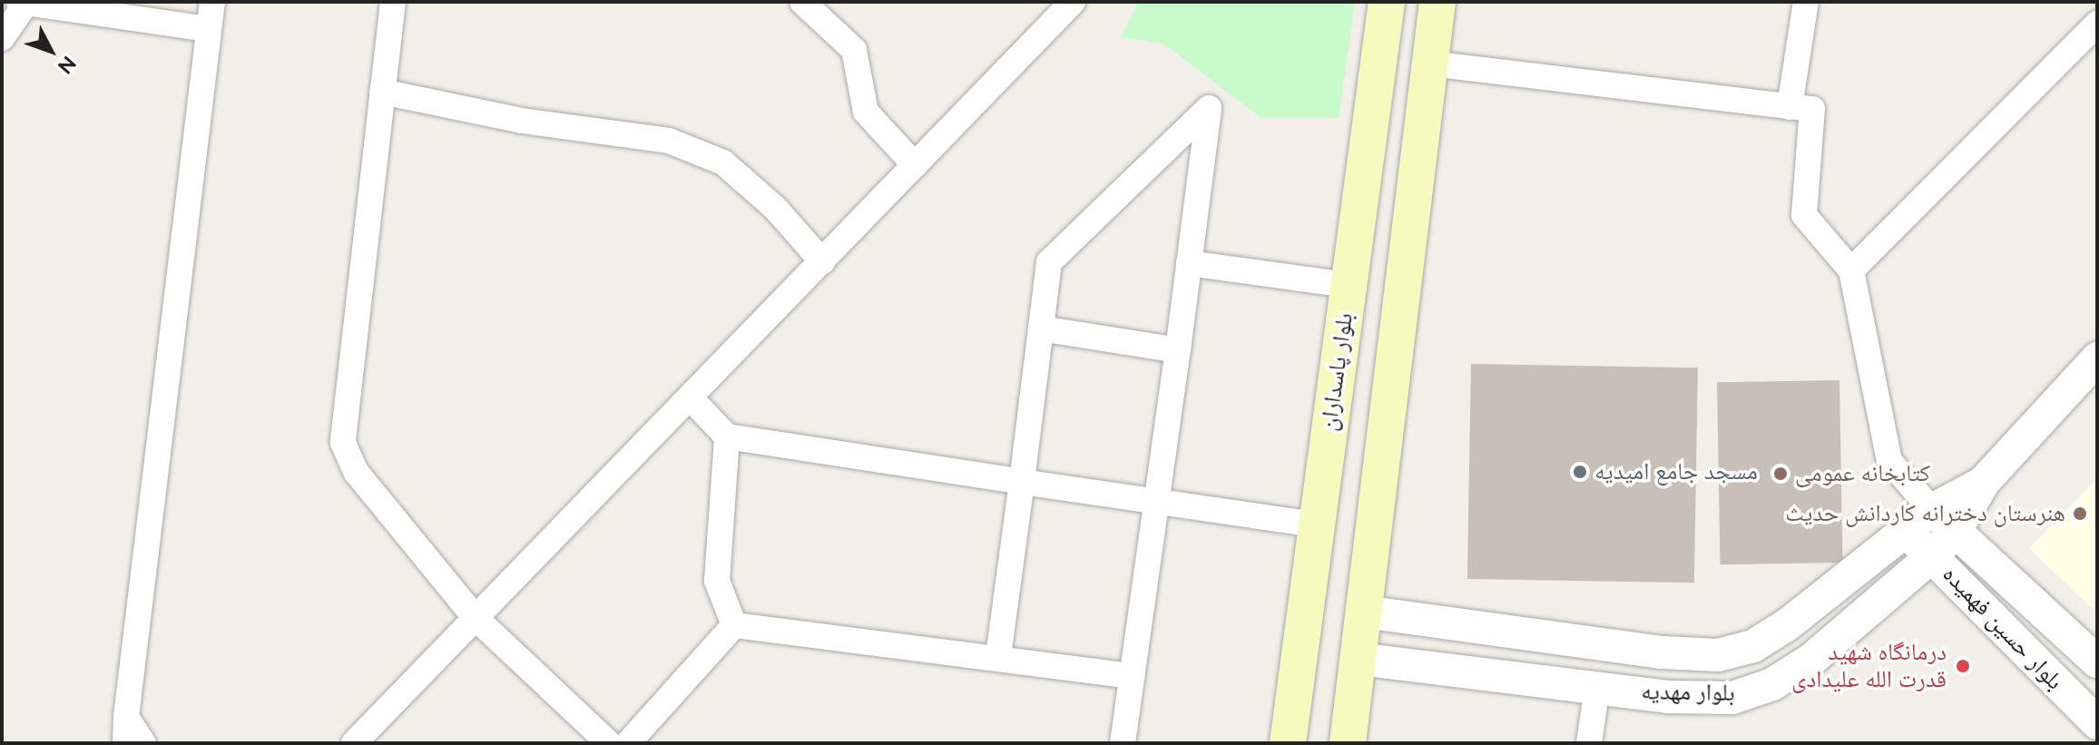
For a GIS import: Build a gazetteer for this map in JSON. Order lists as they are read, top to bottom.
{
  "streets": {
    "main road": ["بلوار پاسداران"],
    "street": ["بلوار حسین فهمیده", "بلوار مهدیه"]
  },
  "crossings": [
    ["بلوار حسین فهمیده", "بلوار مهدیه"]
  ],
  "places": [
    "مسجد جامع امیدیه",
    "کتابخانه عمومی",
    "هنرستان دخترانه کاردانش حدیث",
    "درمانگاه شهید قدرت الله علیدادی"
  ],
  "north": "bottom right"
}
